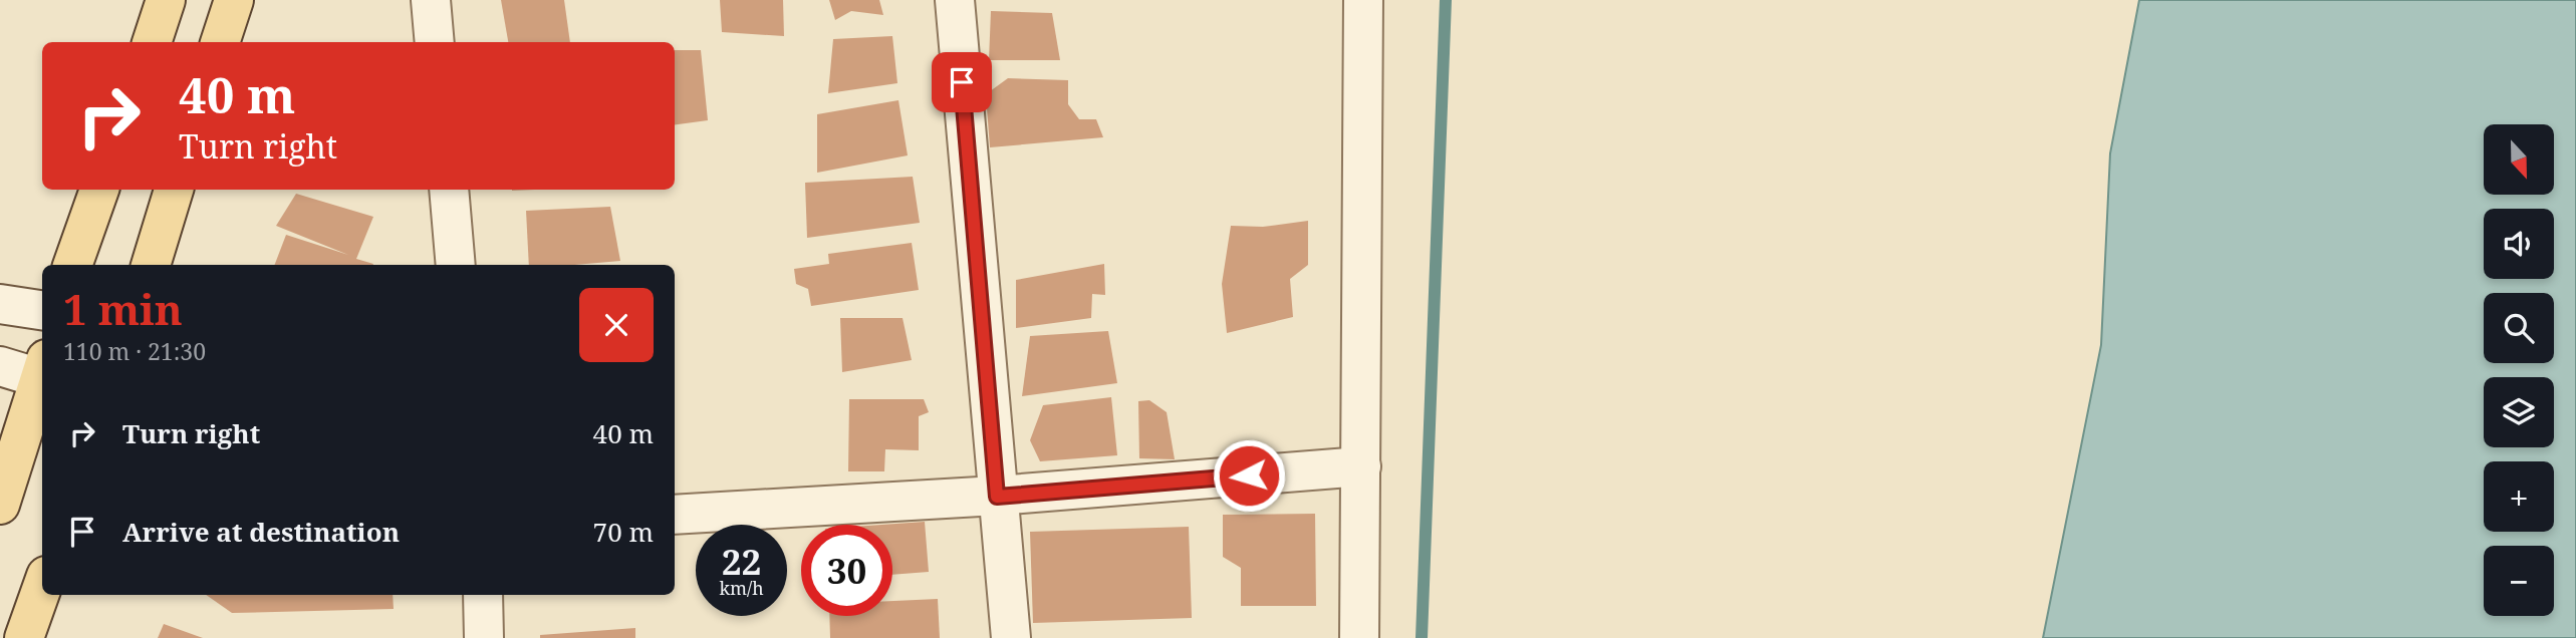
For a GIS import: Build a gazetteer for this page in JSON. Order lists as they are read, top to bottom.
{
  "north": "bottom",
  "page": {
    "turn": ["40 m", "Turn right"],
    "map_buttons": ["+", "−"],
    "heading": ["1 min", "110 m · 21:30"],
    "list": [
      {
        "name": "Turn right",
        "value": "40 m"
      },
      {
        "name": "Arrive at destination",
        "value": "70 m"
      }
    ],
    "speed": "22 km/h",
    "limit": "30"
  }
}
